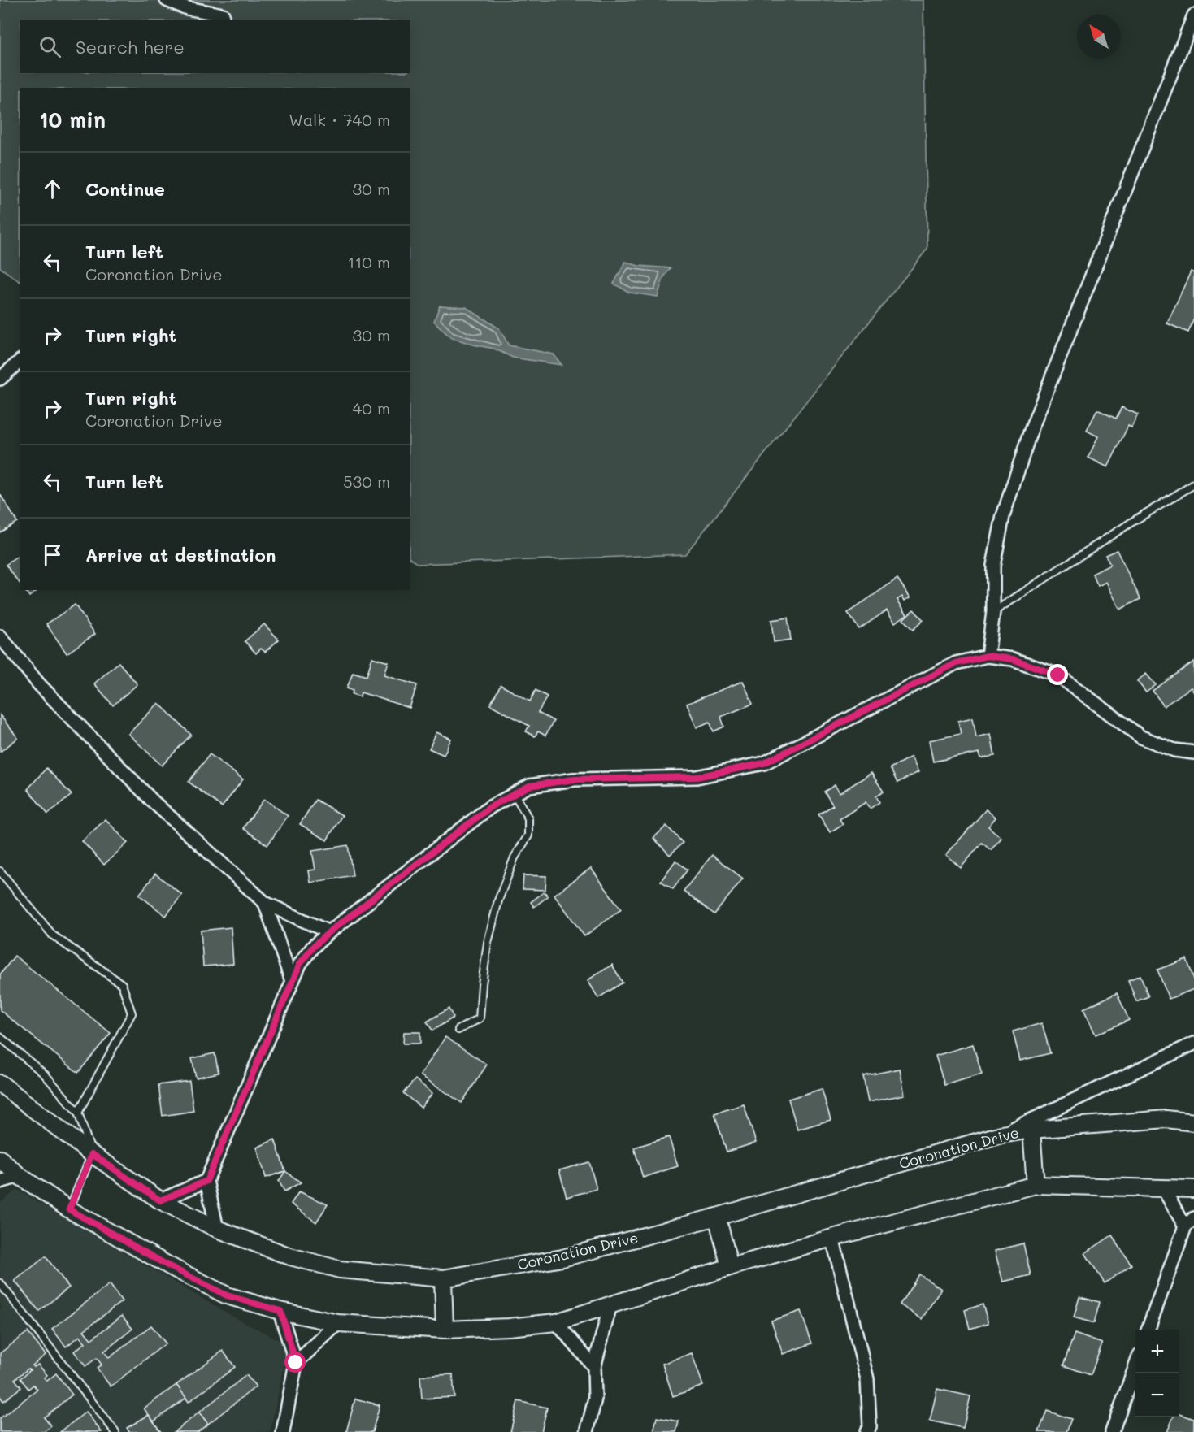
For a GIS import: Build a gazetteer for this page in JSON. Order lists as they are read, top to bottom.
{
  "streets": {
    "street": ["Coronation Drive"]
  },
  "north": "top left",
  "page": {
    "search": "Search here",
    "heading": ["10 min", "Walk · 740 m"],
    "list": [
      ["Continue", "30 m"],
      ["Turn left", "Coronation Drive", "110 m"],
      ["Turn right", "30 m"],
      ["Turn right", "Coronation Drive", "40 m"],
      ["Turn left", "530 m"],
      "Arrive at destination"
    ],
    "map_buttons": ["+", "−"]
  }
}
